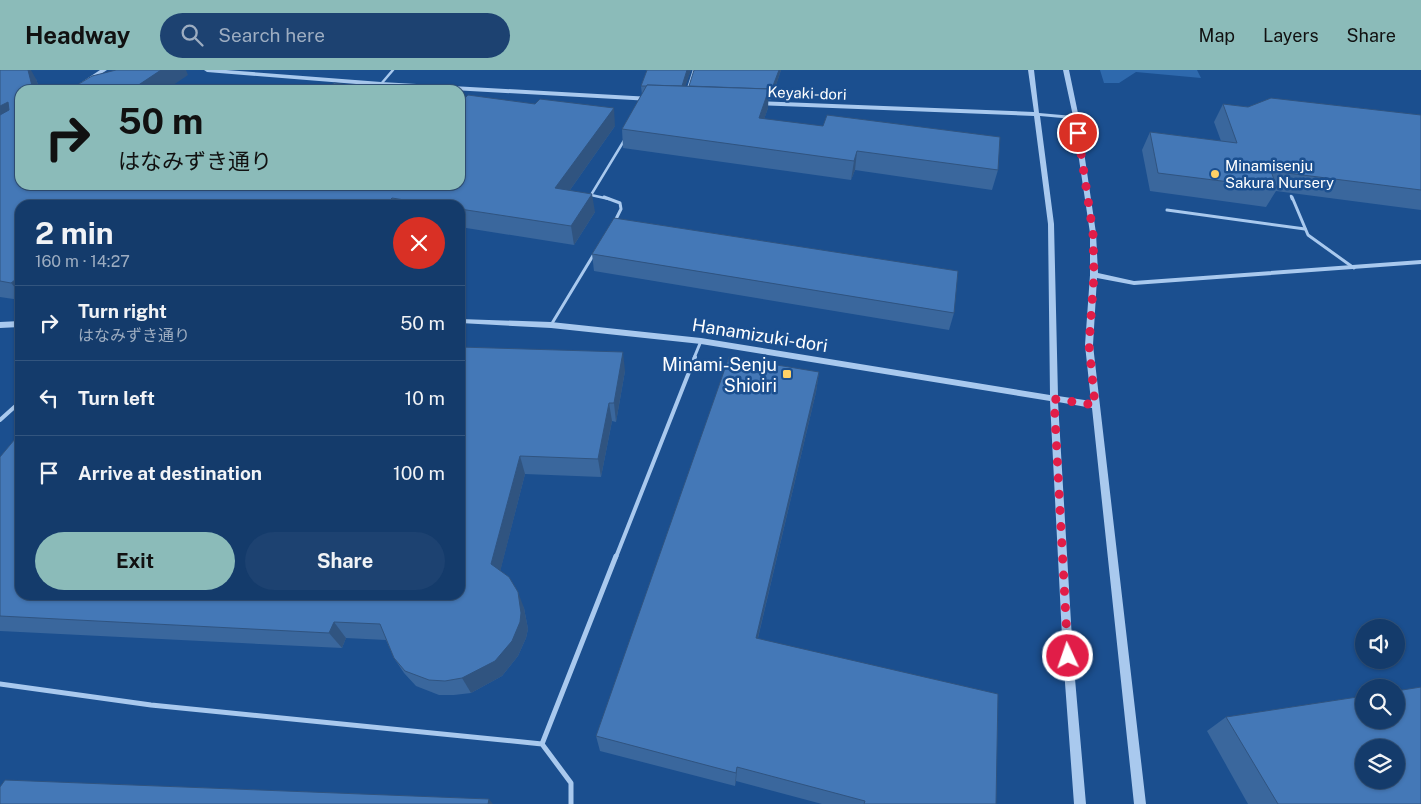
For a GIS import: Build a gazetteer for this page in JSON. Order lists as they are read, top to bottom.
{
  "streets": {
    "street": ["Keyaki-dori", "Hanamizuki-dori"]
  },
  "places": {
    "other": ["Minamisenju Sakura Nursery"],
    "transit": ["Minami-Senju Shioiri"]
  },
  "page": {
    "header": "Headway",
    "search": "Search here",
    "nav": ["Map", "Layers", "Share"],
    "turn": ["50 m", "はなみずき通り"],
    "heading": ["2 min", "160 m · 14:27"],
    "list": [
      {
        "name": "Turn right",
        "note": "はなみずき通り",
        "value": "50 m"
      },
      {
        "name": "Turn left",
        "value": "10 m"
      },
      {
        "name": "Arrive at destination",
        "value": "100 m"
      }
    ],
    "buttons": ["Exit", "Share"]
  }
}
